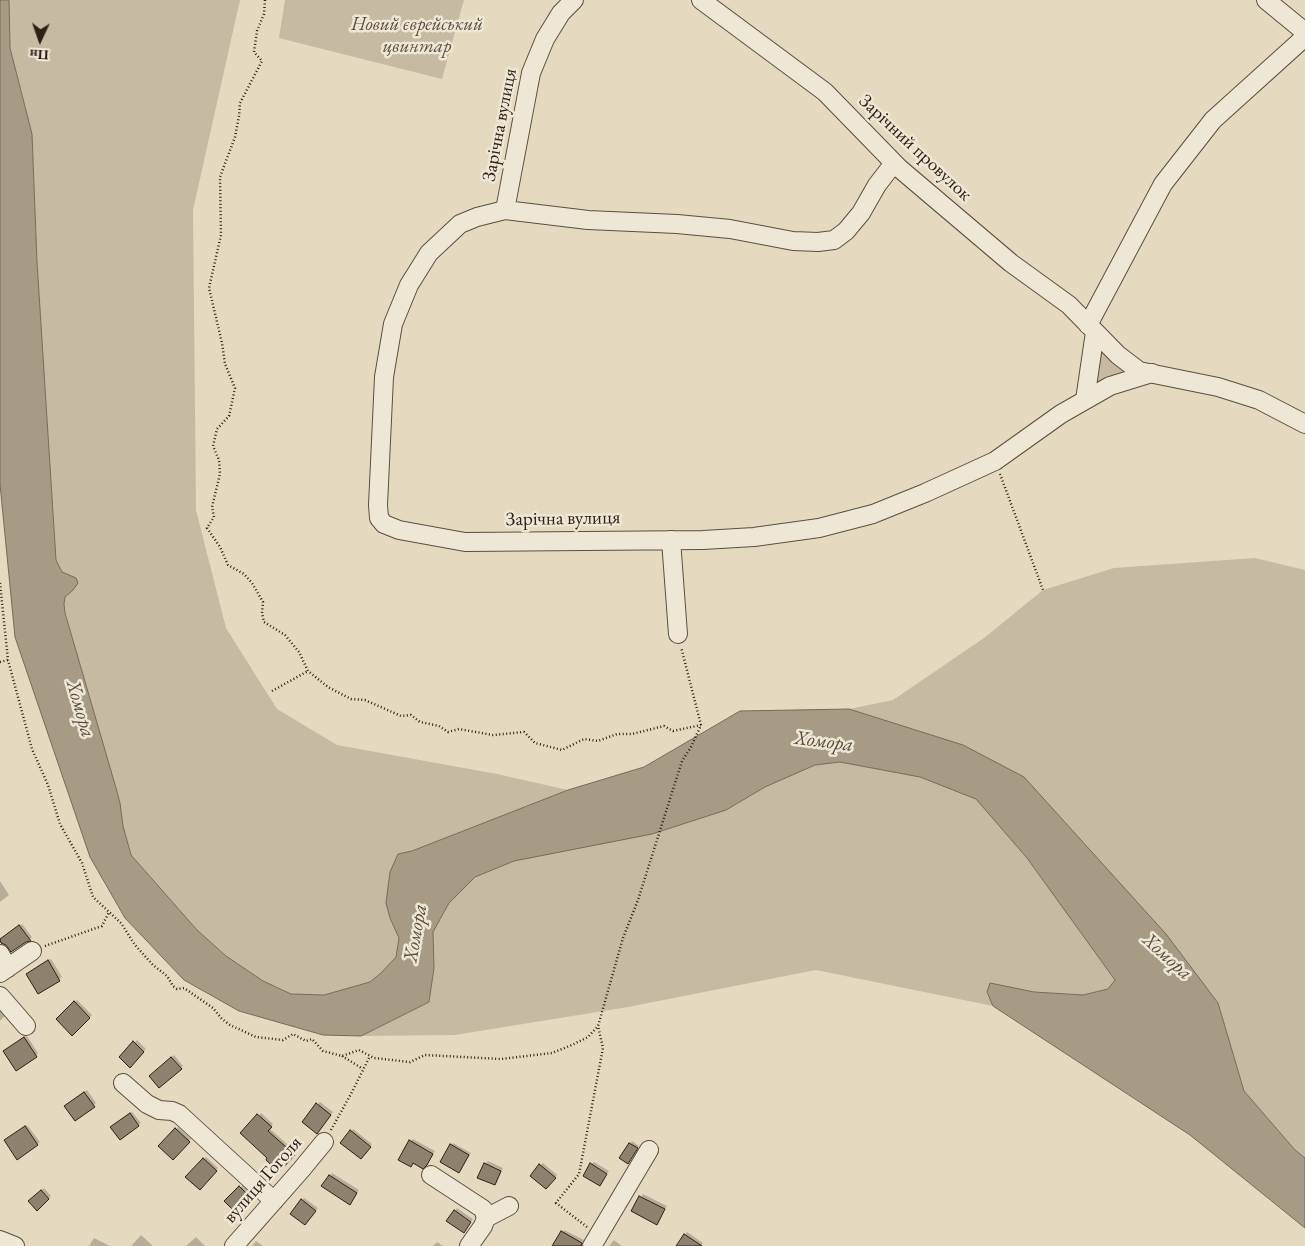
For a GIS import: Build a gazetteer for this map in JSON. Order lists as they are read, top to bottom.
{
  "streets": {
    "street": ["Зарічна вулиця", "Зарічний провулок", "вулиця Гоголя"]
  },
  "crossings": [
    ["Зарічна вулиця", "Зарічний провулок"]
  ],
  "water": ["Хомора"],
  "parks": ["Новий єврейський цвинтар"],
  "north": "bottom"
}
